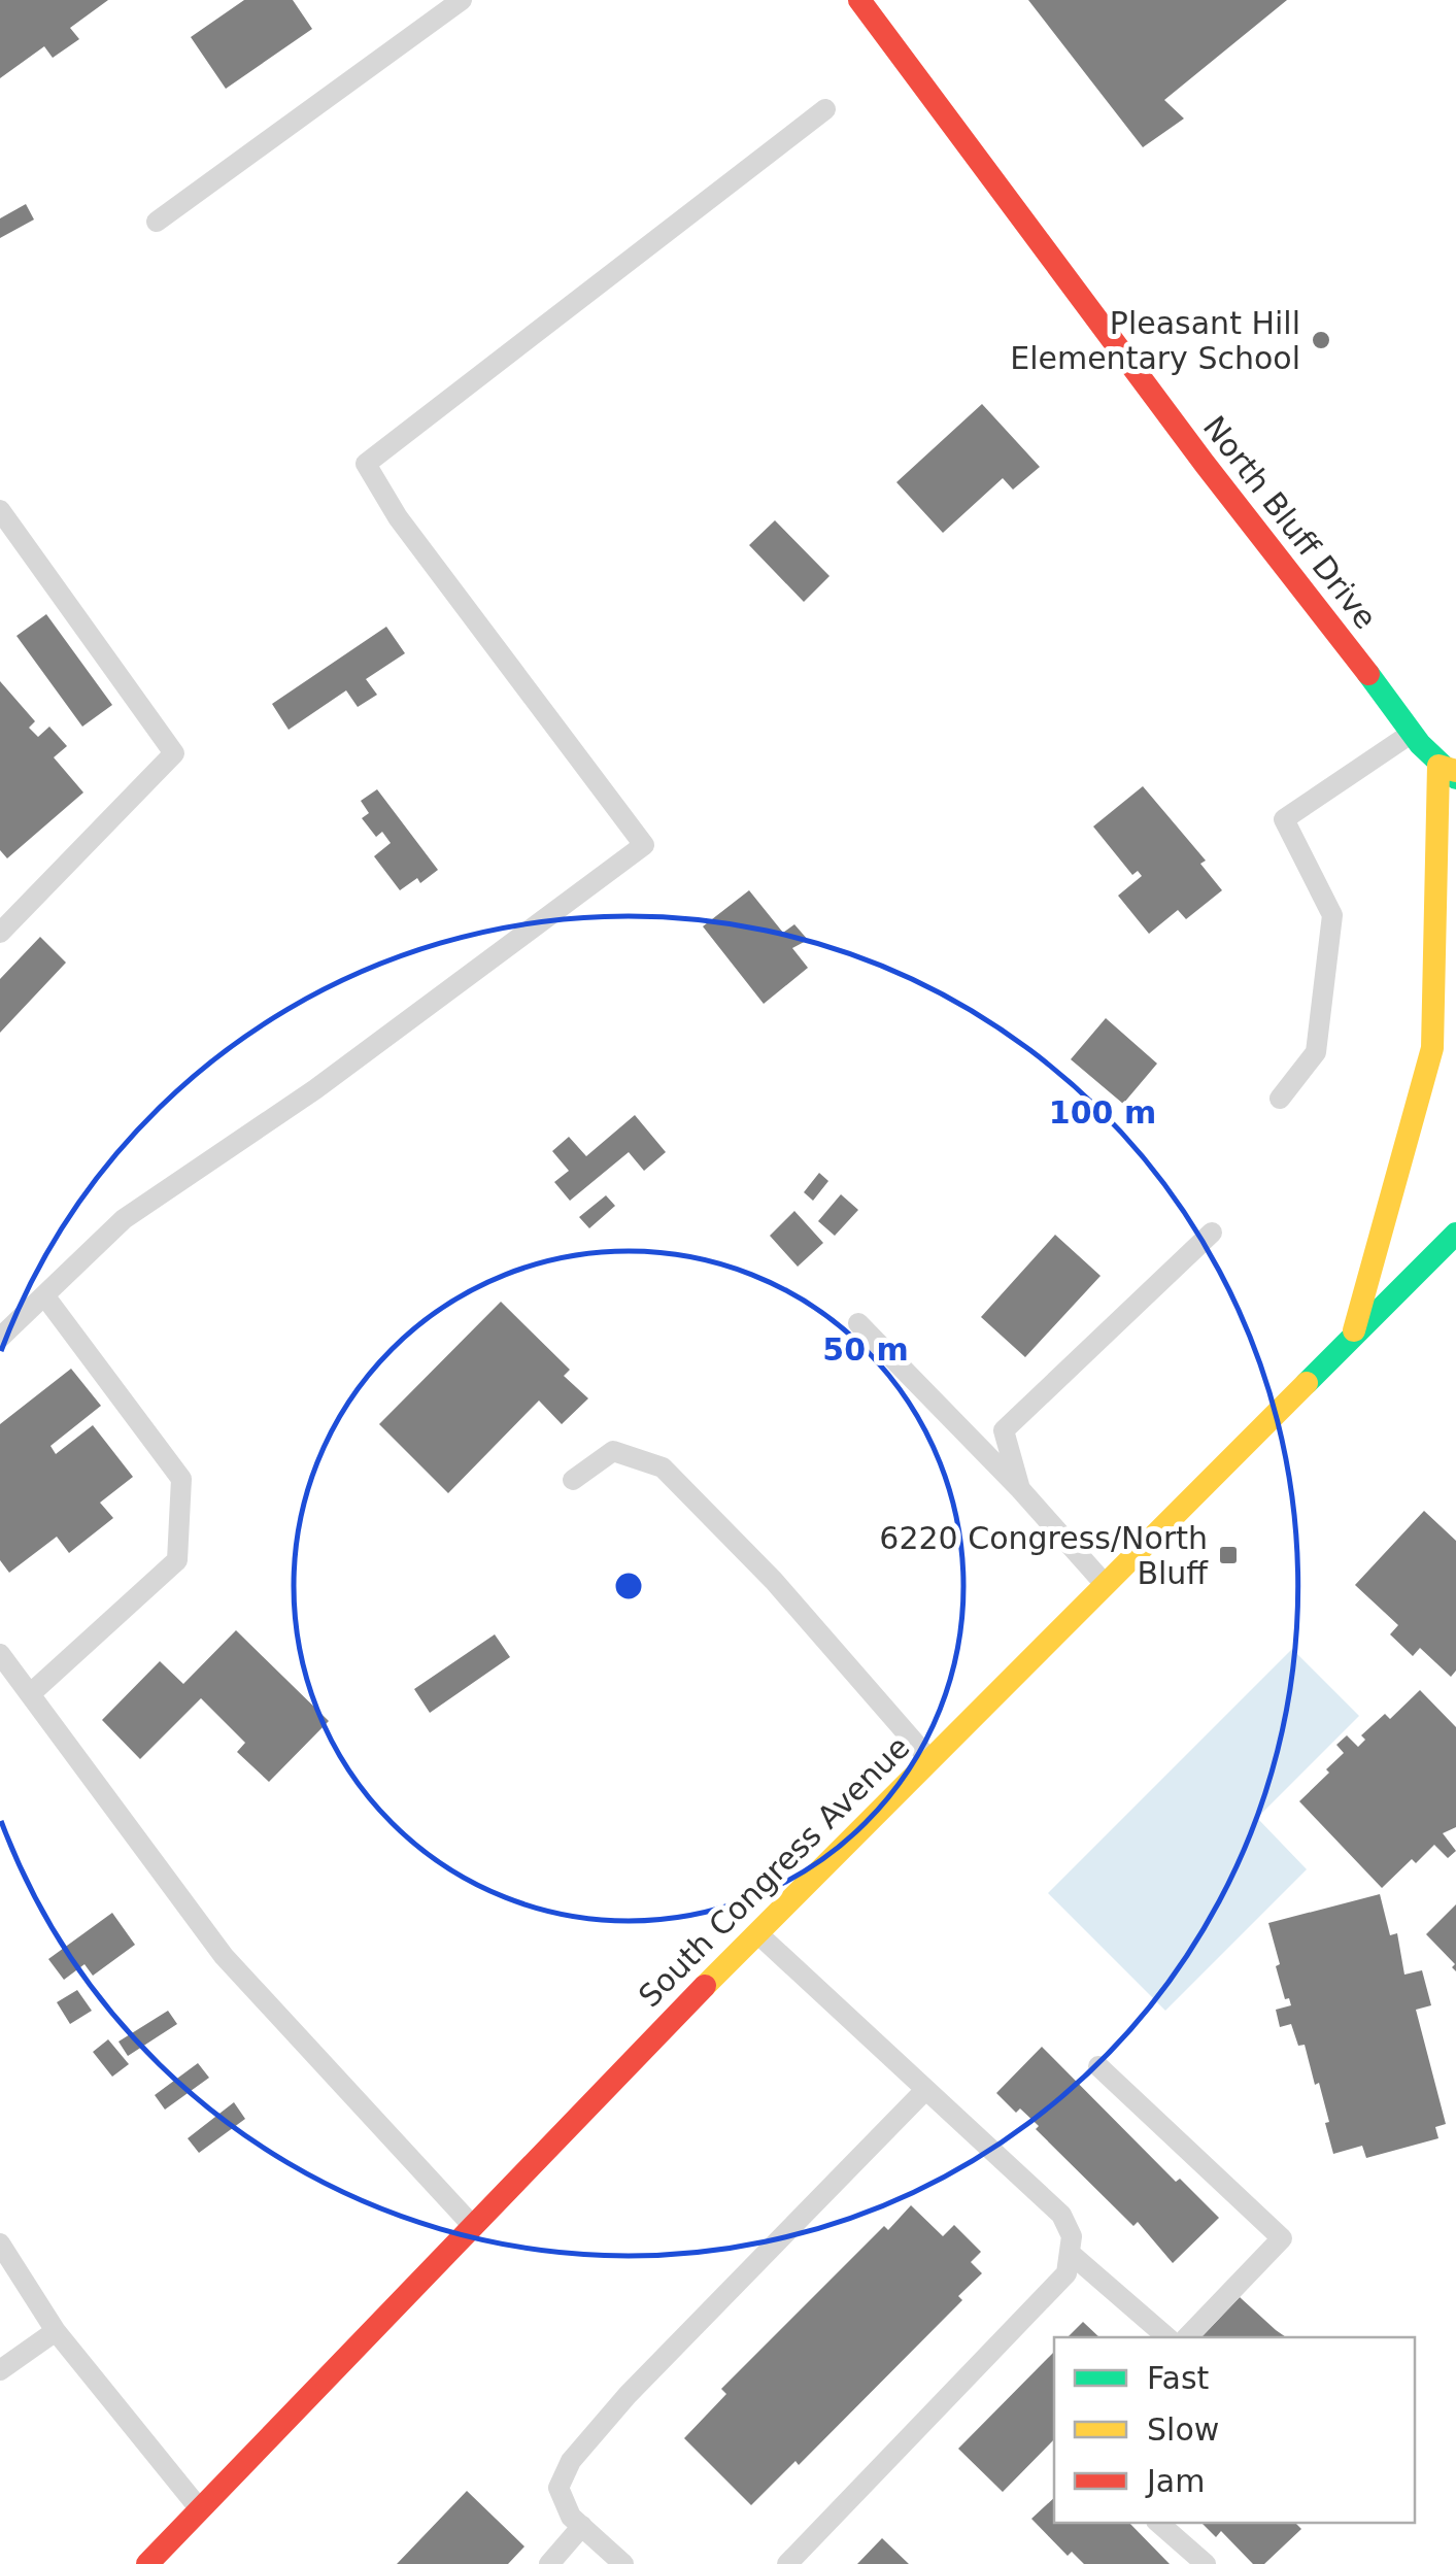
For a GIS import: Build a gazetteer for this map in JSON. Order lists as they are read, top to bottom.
{
  "streets": {
    "main road": ["North Bluff Drive", "South Congress Avenue"]
  },
  "places": {
    "other": ["Pleasant Hill Elementary School"],
    "transit": ["6220 Congress/North Bluff"]
  },
  "legend": ["Fast", "Slow", "Jam"],
  "rings": ["100 m", "50 m"]
}
